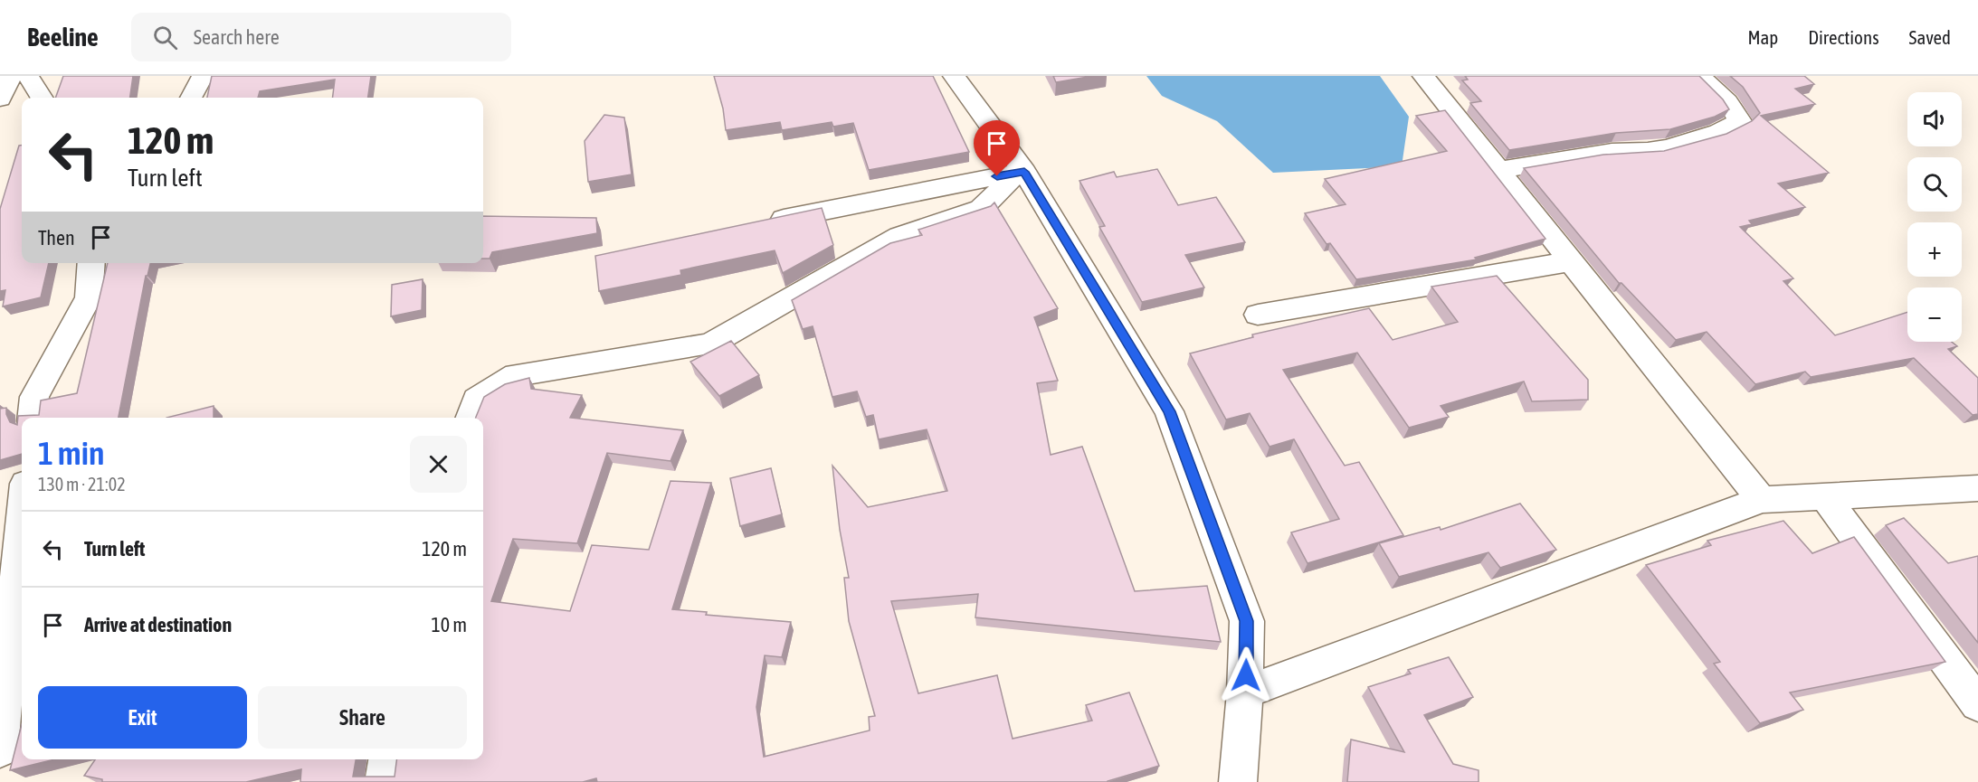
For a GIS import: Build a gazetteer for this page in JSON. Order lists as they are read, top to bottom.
{
  "page": {
    "header": "Beeline",
    "search": "Search here",
    "nav": ["Map", "Directions", "Saved"],
    "map_buttons": ["+", "−"],
    "turn": ["120 m", "Turn left"],
    "then": "Then",
    "heading": ["1 min", "130 m · 21:02"],
    "list": [
      {
        "name": "Turn left",
        "value": "120 m"
      },
      {
        "name": "Arrive at destination",
        "value": "10 m"
      }
    ],
    "buttons": ["Exit", "Share"]
  }
}
